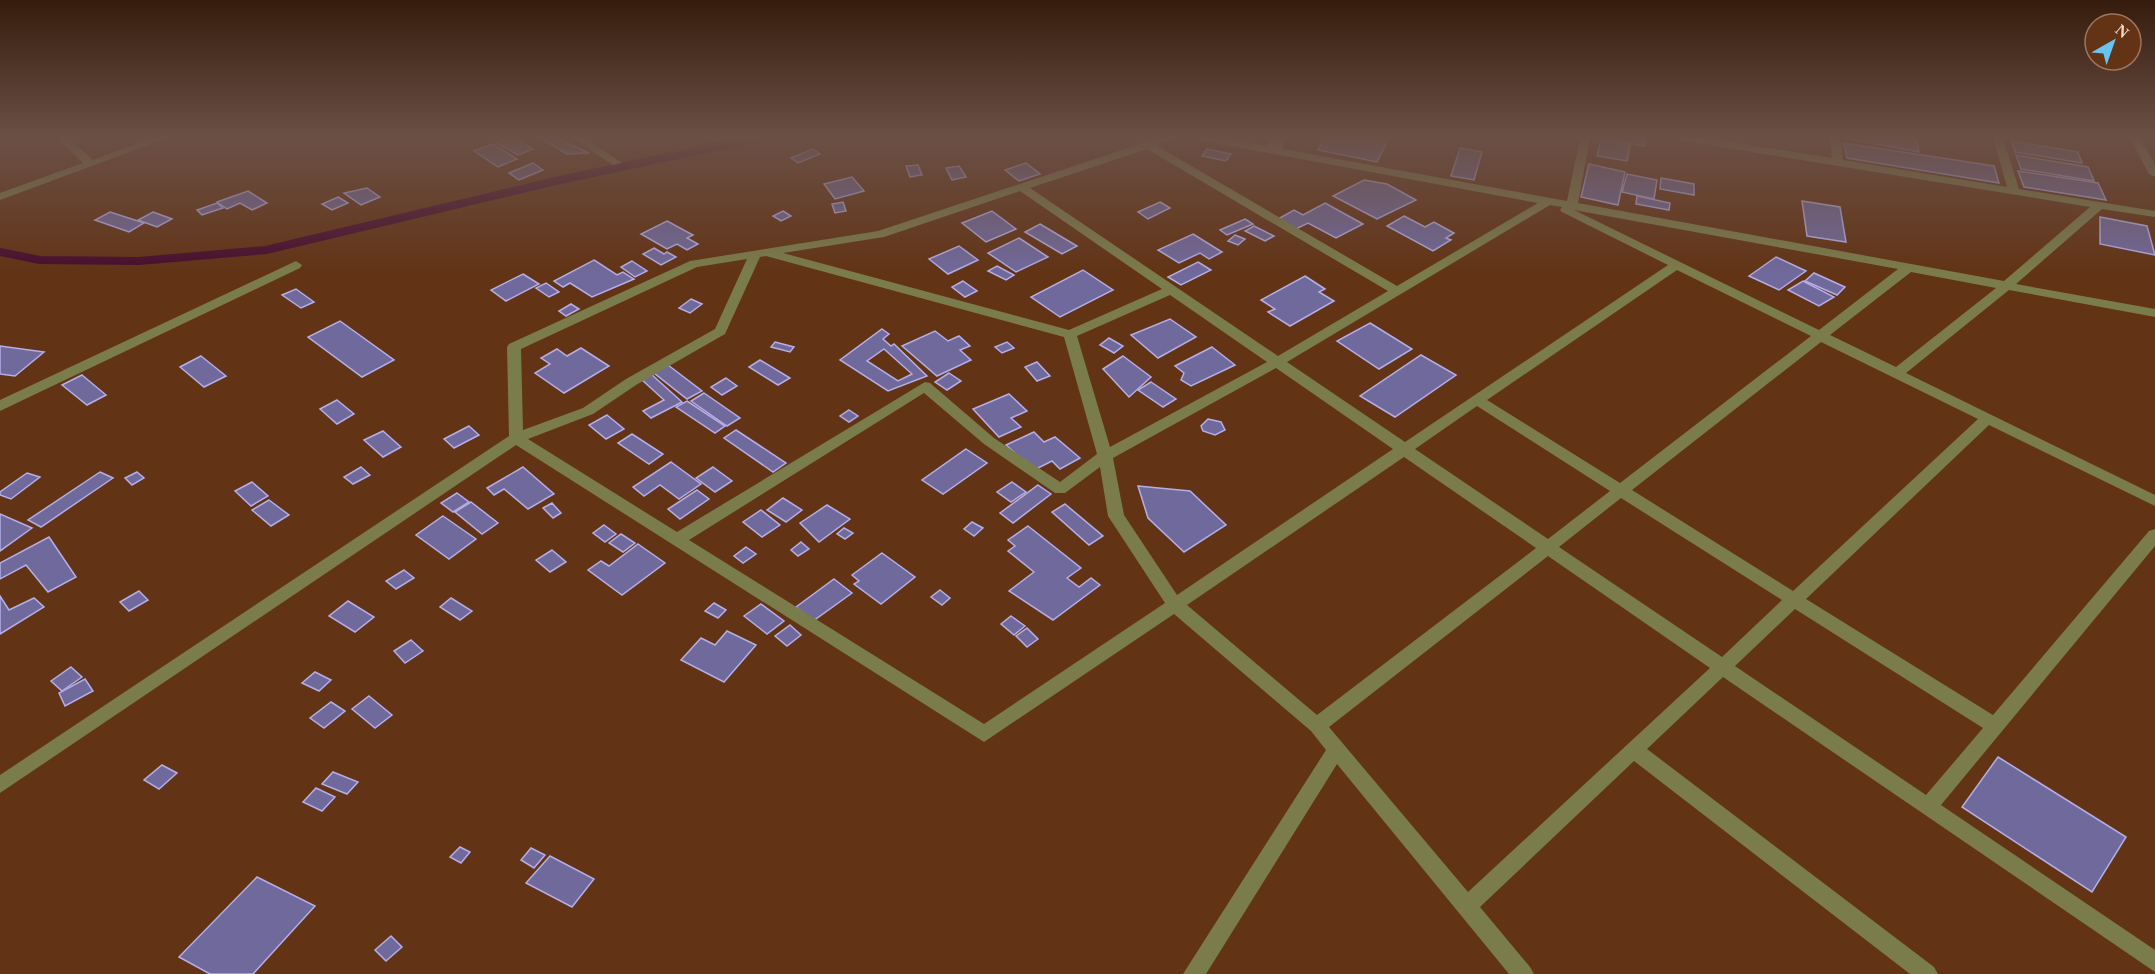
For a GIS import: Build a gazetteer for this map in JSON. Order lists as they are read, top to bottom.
{
  "north": "top right"
}
